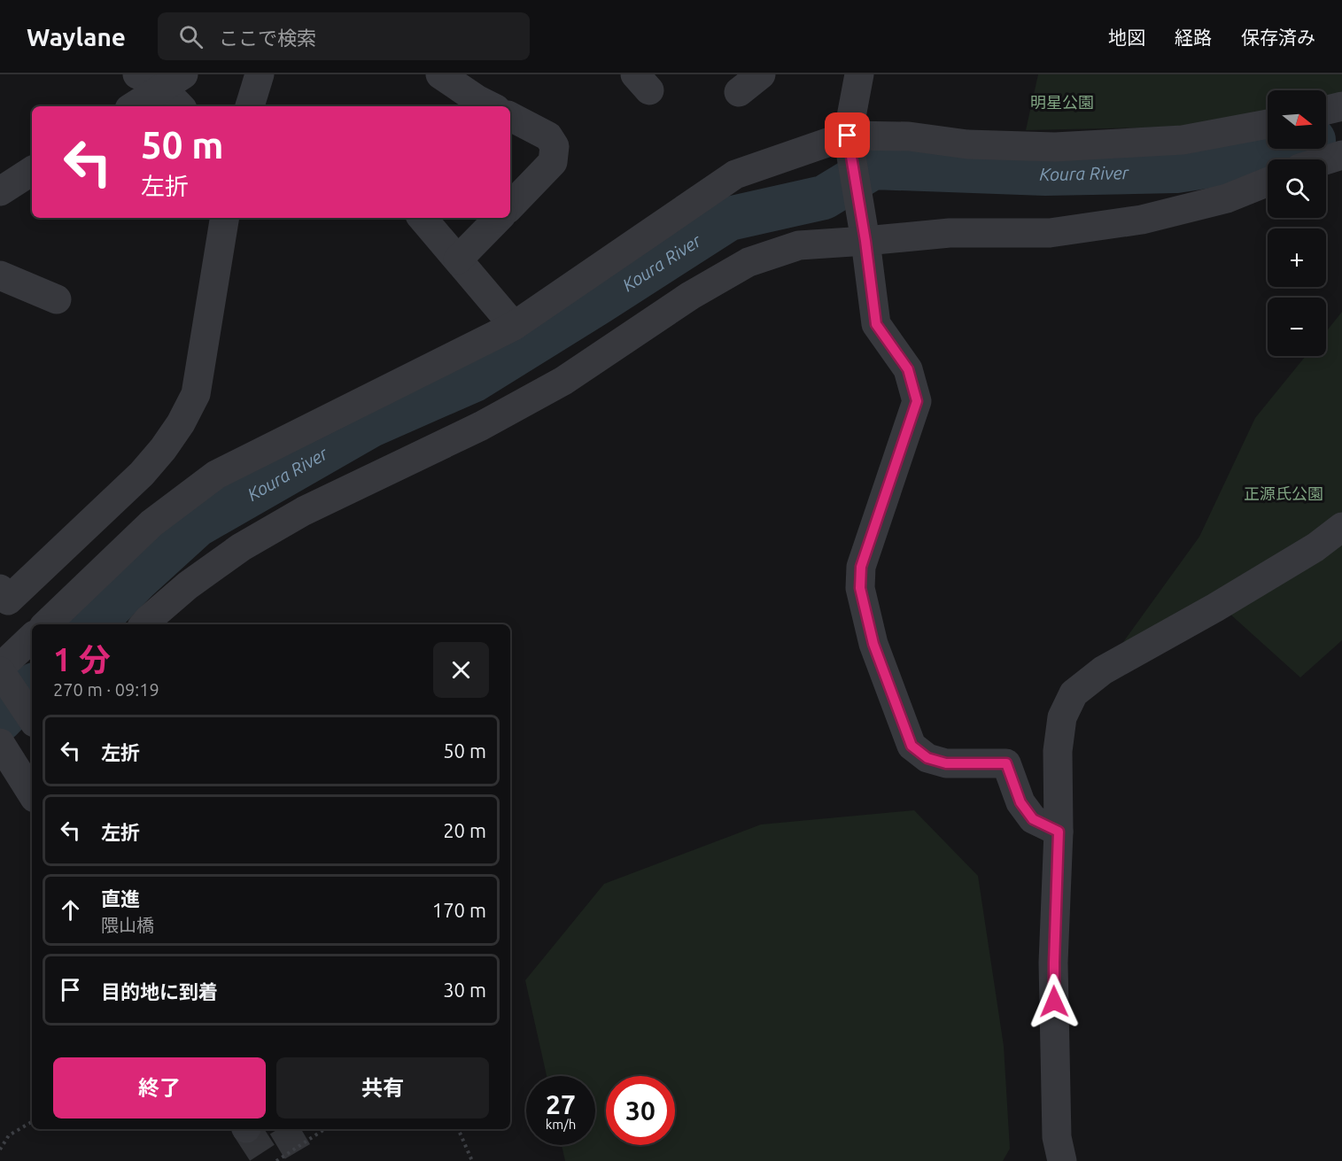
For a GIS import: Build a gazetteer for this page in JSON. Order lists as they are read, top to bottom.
{
  "water": ["Koura River"],
  "parks": ["明星公園", "正源氏公園"],
  "north": "right",
  "page": {
    "header": "Waylane",
    "search": "ここで検索",
    "nav": ["地図", "経路", "保存済み"],
    "map_buttons": ["+", "−"],
    "turn": ["50 m", "左折"],
    "heading": ["1 分", "270 m · 09:19"],
    "list": [
      {
        "name": "左折",
        "value": "50 m"
      },
      {
        "name": "左折",
        "value": "20 m"
      },
      {
        "name": "直進",
        "note": "隈山橋",
        "value": "170 m"
      },
      {
        "name": "目的地に到着",
        "value": "30 m"
      }
    ],
    "buttons": ["終了", "共有"],
    "speed": "27 km/h",
    "limit": "30"
  }
}
